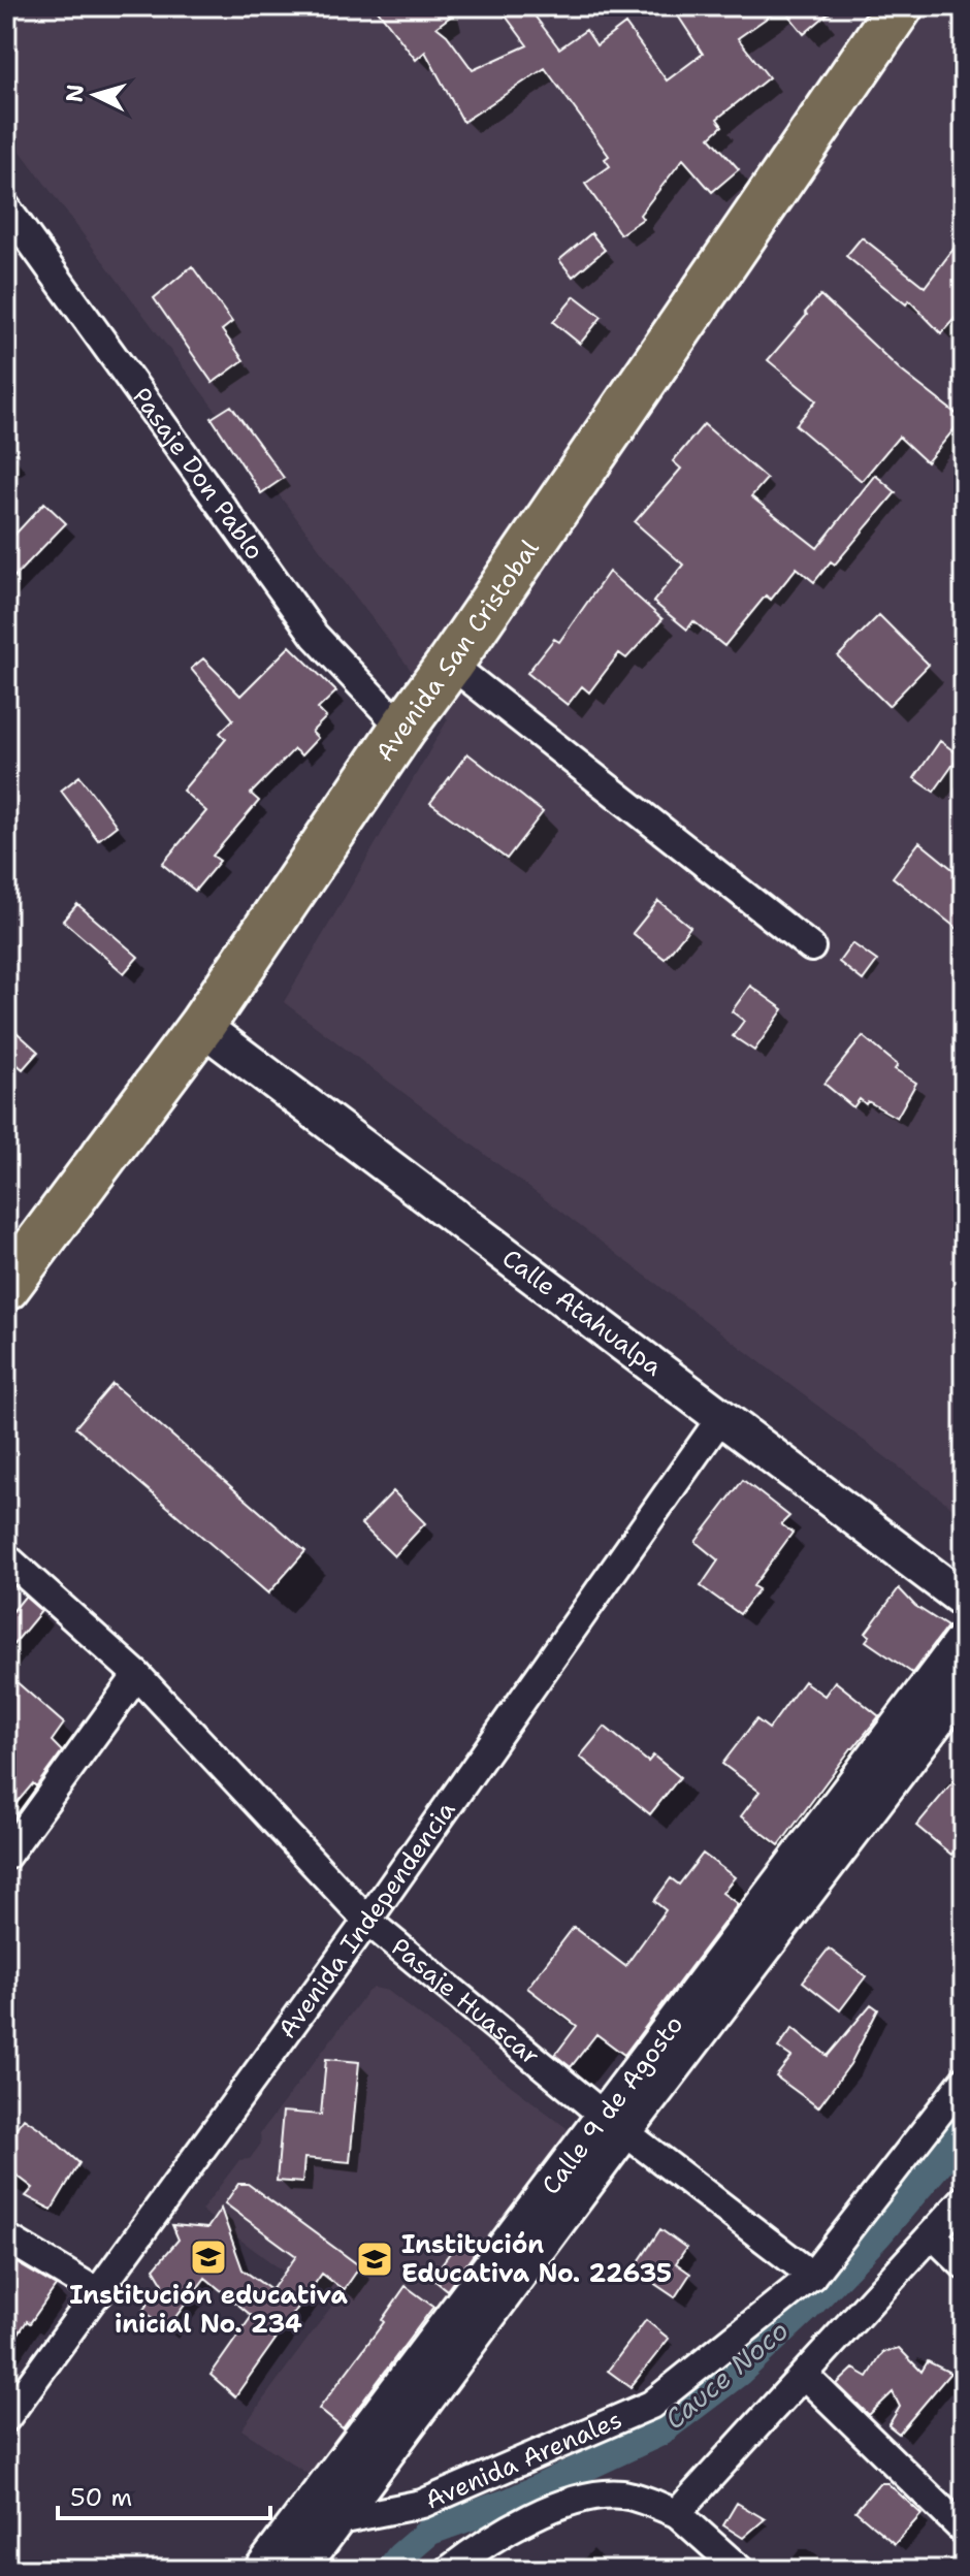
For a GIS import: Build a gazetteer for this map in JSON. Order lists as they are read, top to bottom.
{
  "streets": {
    "highway": ["Avenida San Cristobal"],
    "street": [
      "Pasaje Don Pablo",
      "Calle Atahualpa",
      "Avenida Independencia",
      "Pasaje Huascar",
      "Calle 9 de Agosto",
      "Avenida Arenales"
    ]
  },
  "crossings": [
    ["Pasaje Don Pablo", "Avenida San Cristobal"],
    ["Avenida San Cristobal", "Calle Atahualpa"],
    ["Calle Atahualpa", "Avenida Independencia"],
    ["Avenida Independencia", "Pasaje Huascar"],
    ["Pasaje Huascar", "Calle 9 de Agosto"],
    ["Pasaje Huascar", "Avenida Arenales"],
    ["Calle 9 de Agosto", "Avenida Arenales"]
  ],
  "water": ["Cauce Noco"],
  "places": {
    "school or university": ["Institución educativa inicial No. 234", "Institución Educativa No. 22635"]
  },
  "scale_bar": "50 m",
  "north": "left"
}
